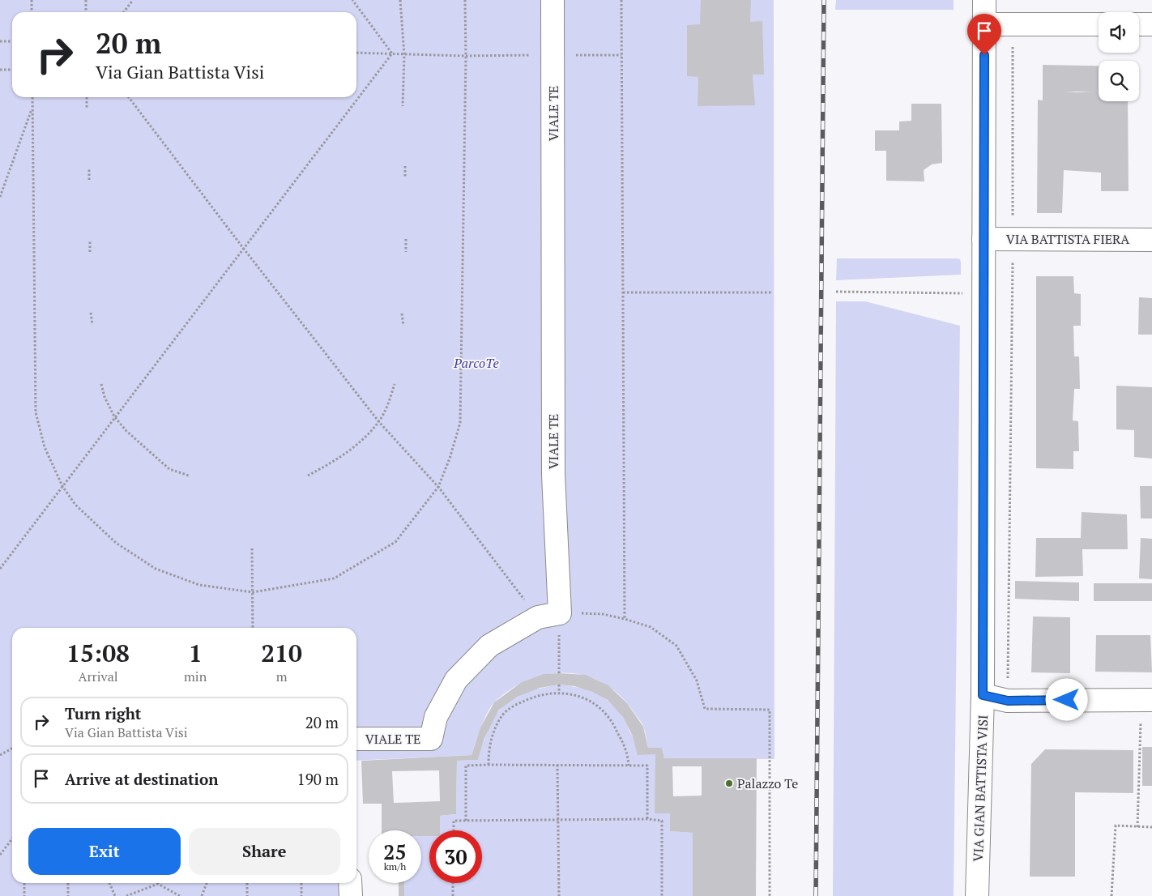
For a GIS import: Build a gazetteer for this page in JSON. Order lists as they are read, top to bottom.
{
  "streets": {
    "street": ["VIALE TE", "VIA BATTISTA FIERA", "VIA GIAN BATTISTA VISI"]
  },
  "crossings": [
    ["VIA BATTISTA FIERA", "VIA GIAN BATTISTA VISI"]
  ],
  "parks": ["ParcoTe"],
  "places": ["Palazzo Te"],
  "page": {
    "turn": ["20 m", "Via Gian Battista Visi"],
    "eta": [
      "15:08",
      "Arrival",
      "1",
      "min",
      "210",
      "m"
    ],
    "list": [
      {
        "name": "Turn right",
        "note": "Via Gian Battista Visi",
        "value": "20 m"
      },
      {
        "name": "Arrive at destination",
        "value": "190 m"
      }
    ],
    "buttons": ["Exit", "Share"],
    "speed": "25 km/h",
    "limit": "30"
  }
}
